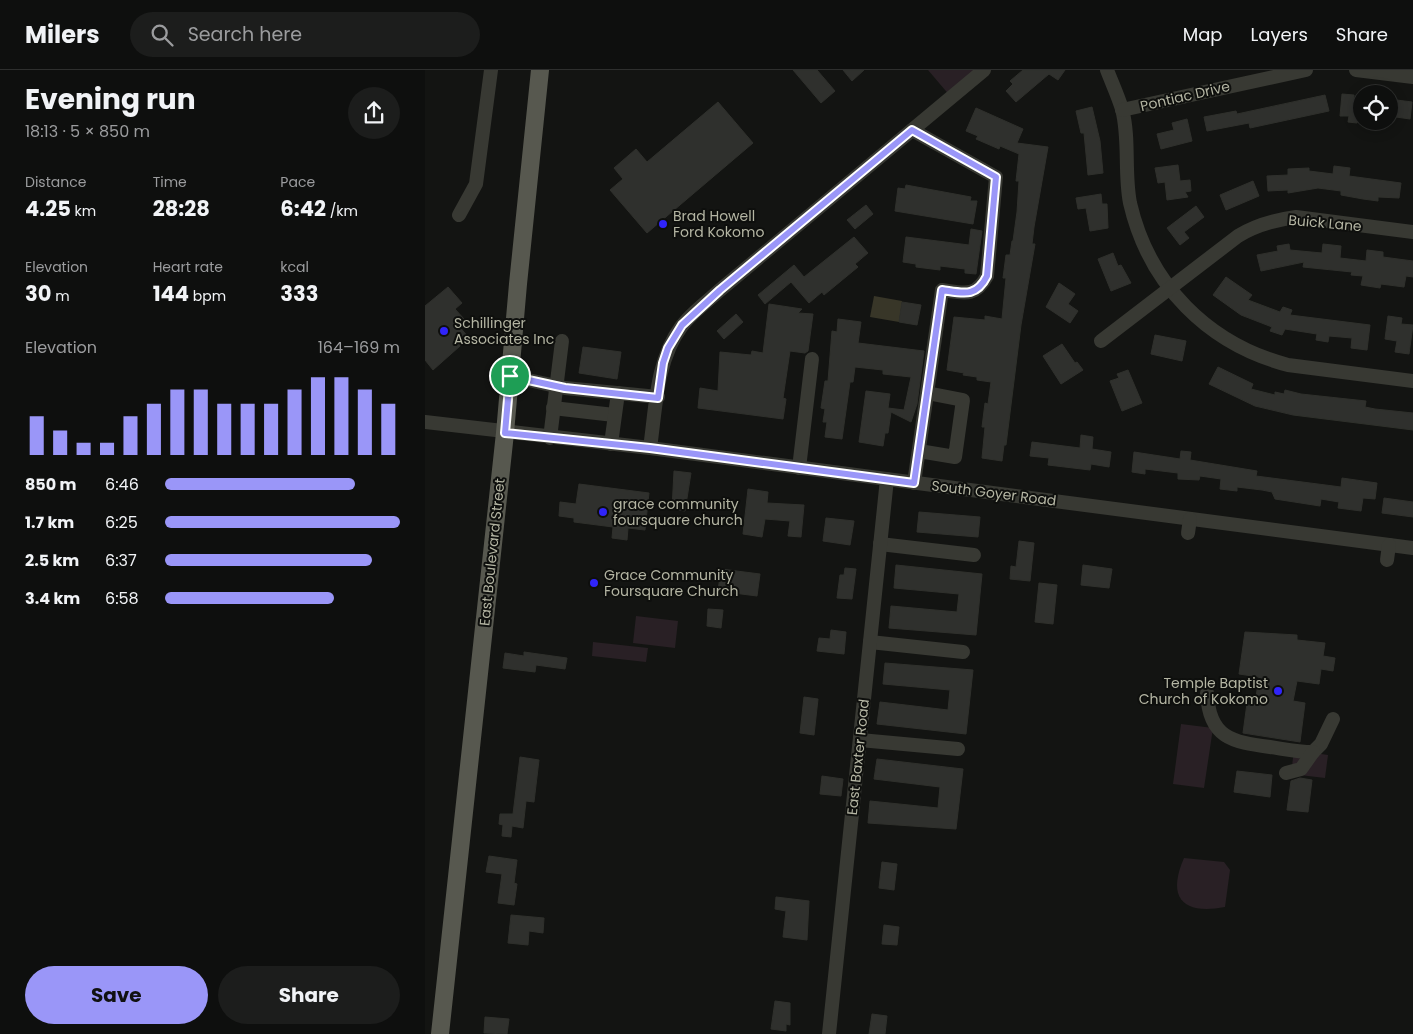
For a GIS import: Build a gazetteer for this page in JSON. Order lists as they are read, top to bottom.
{
  "streets": {
    "main road": ["East Boulevard Street"],
    "street": [
      "Pontiac Drive",
      "Buick Lane",
      "South Goyer Road",
      "East Baxter Road"
    ]
  },
  "crossings": [
    ["South Goyer Road", "East Boulevard Street"],
    ["South Goyer Road", "East Baxter Road"]
  ],
  "places": [
    "Brad Howell Ford Kokomo",
    "Schillinger Associates Inc",
    "grace community foursquare church",
    "Grace Community Foursquare Church",
    "Temple Baptist Church of Kokomo"
  ],
  "page": {
    "header": "Milers",
    "search": "Search here",
    "nav": ["Map", "Layers", "Share"],
    "heading": ["Evening run", "18:13 · 5 × 850 m"],
    "stats": [
      ["Distance", "4.25 km"],
      ["Time", "28:28"],
      ["Pace", "6:42 /km"],
      ["Elevation", "30 m"],
      ["Heart rate", "144 bpm"],
      ["kcal", "333"]
    ],
    "chart": ["Elevation", "164–169 m"],
    "list": [
      {
        "name": "850 m",
        "note": "6:46"
      },
      {
        "name": "1.7 km",
        "note": "6:25"
      },
      {
        "name": "2.5 km",
        "note": "6:37"
      },
      {
        "name": "3.4 km",
        "note": "6:58"
      }
    ],
    "buttons": ["Save", "Share"]
  }
}
